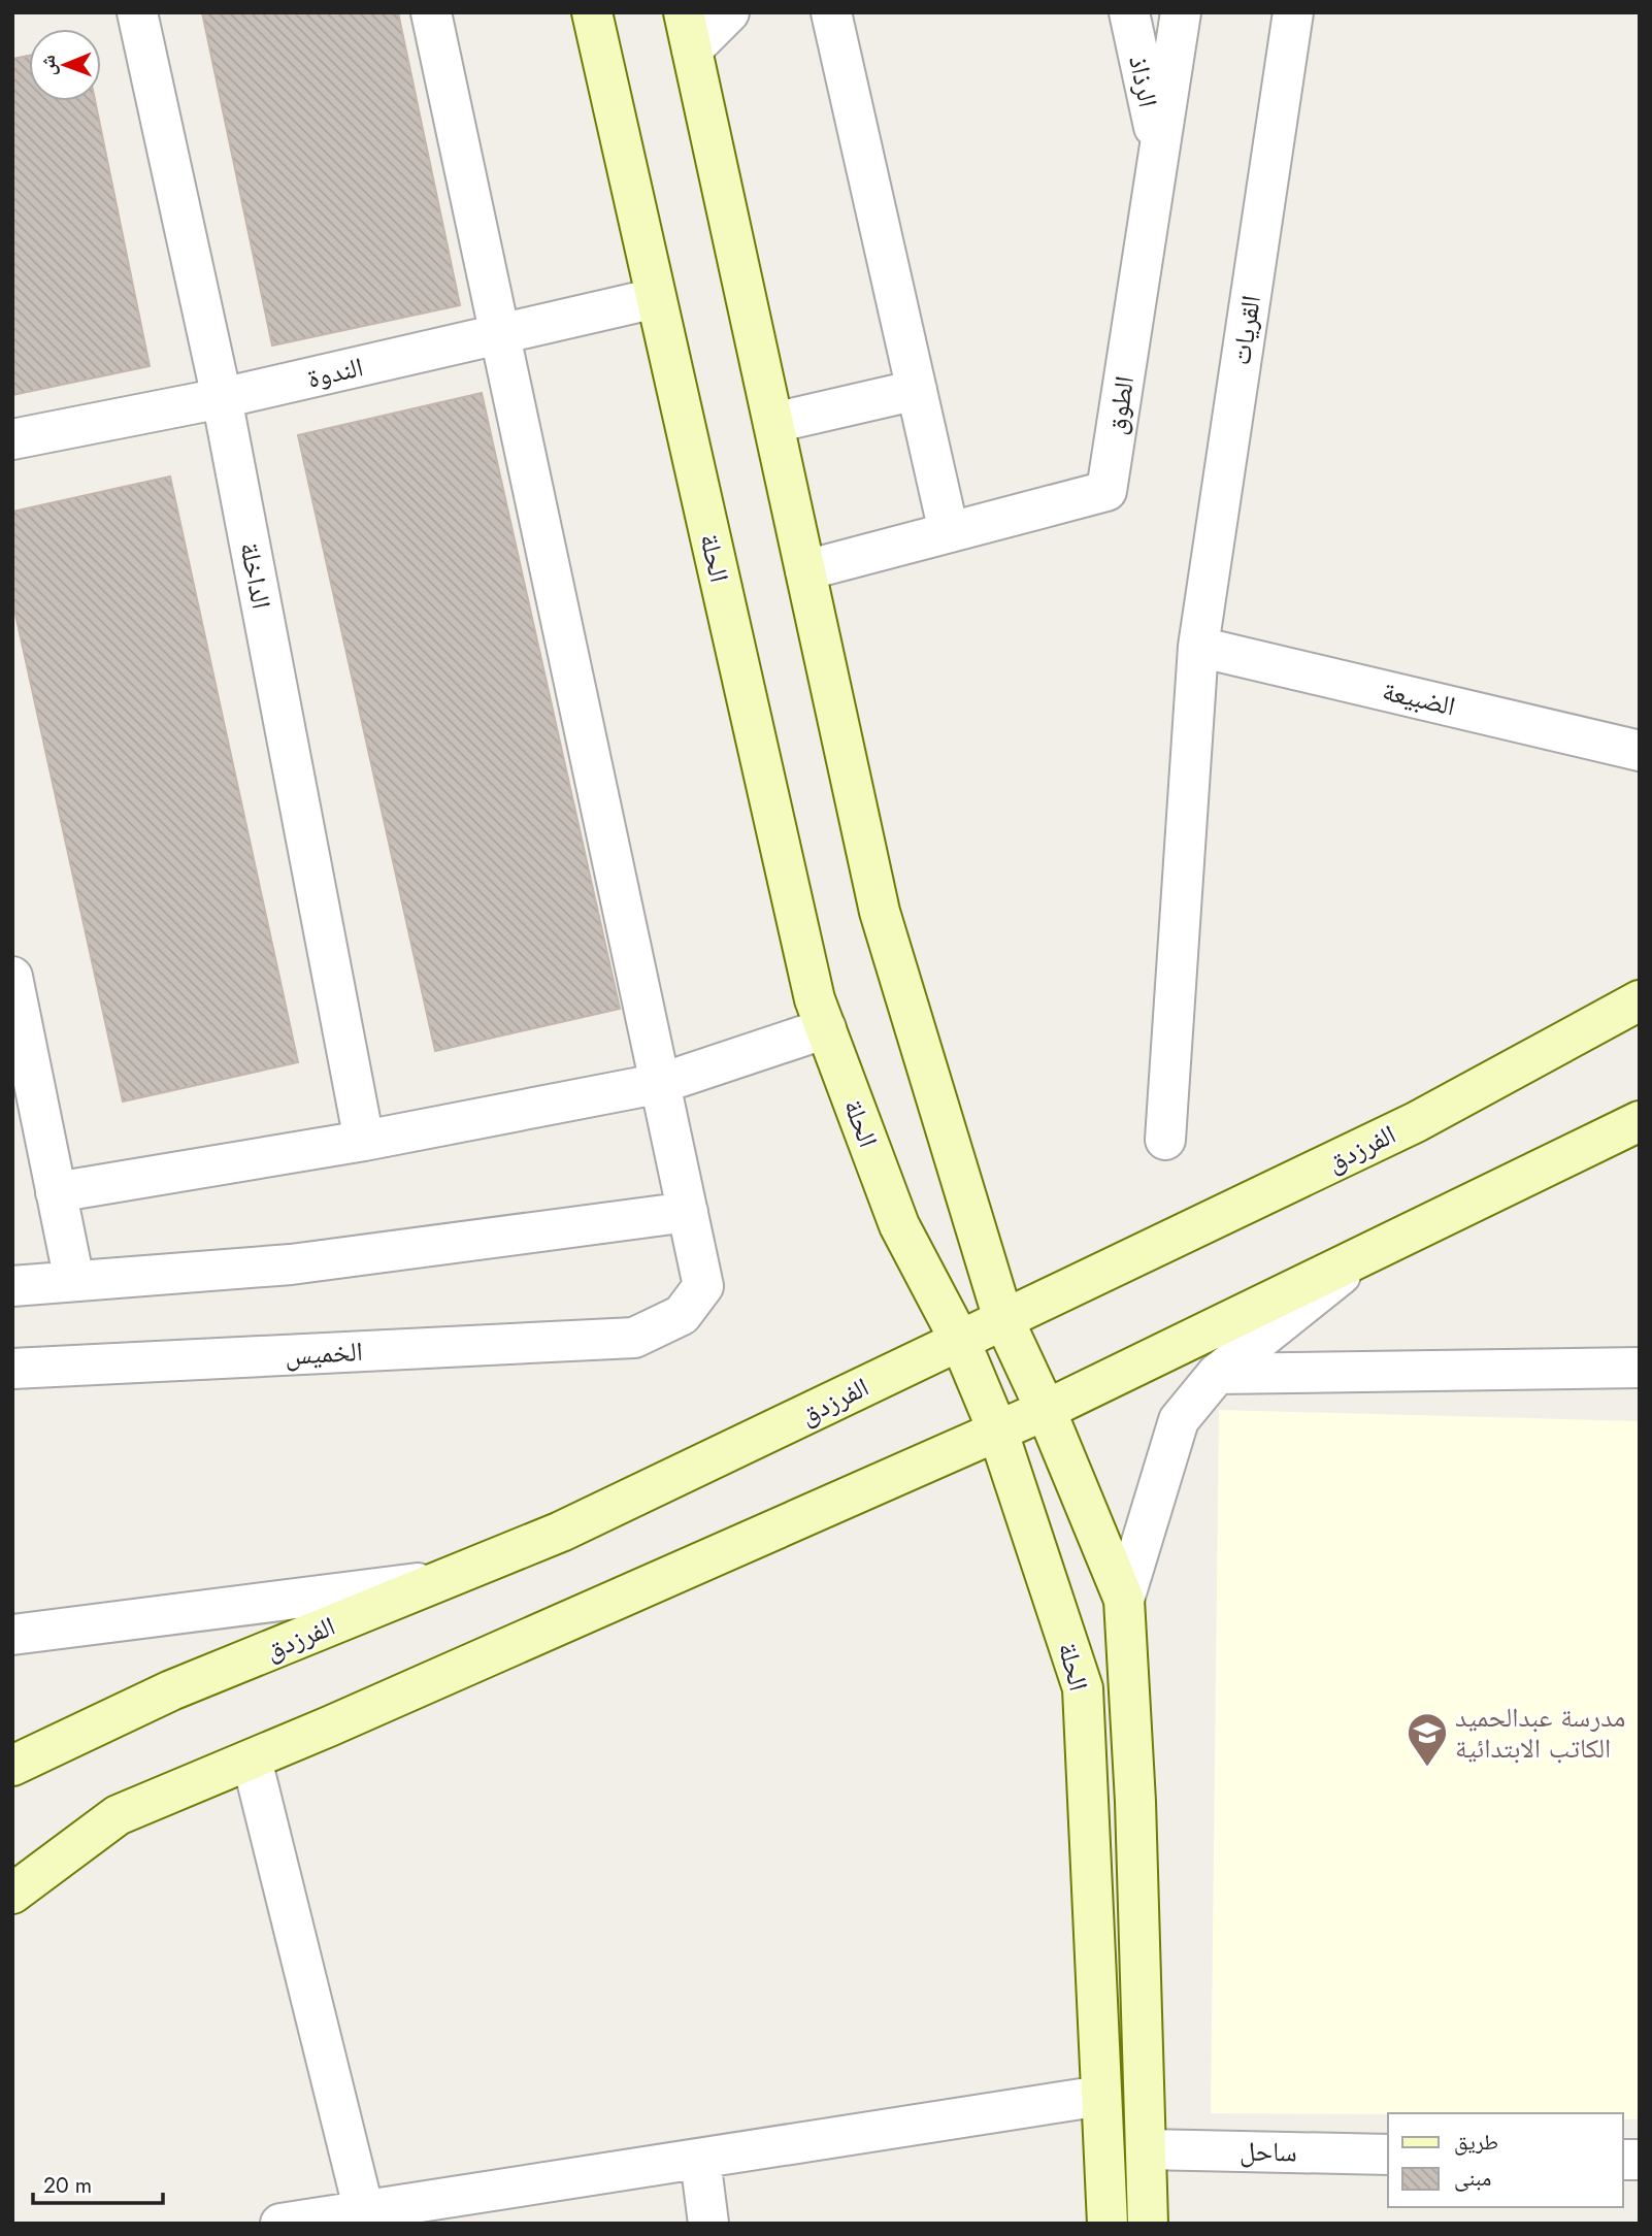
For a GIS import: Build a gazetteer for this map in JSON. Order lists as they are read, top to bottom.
{
  "streets": {
    "main road": ["الحلة", "الفرزدق"],
    "street": [
      "الرذاذ",
      "القريات",
      "الندوة",
      "الطوق",
      "الداخلة",
      "الضبيعة",
      "الخميس",
      "ساحل"
    ]
  },
  "crossings": [
    ["الرذاذ", "الطوق"],
    ["القريات", "الضبيعة"],
    ["الندوة", "الحلة"],
    ["الندوة", "الداخلة"],
    ["الطوق", "الحلة"],
    ["الحلة", "الفرزدق"],
    ["الحلة", "ساحل"]
  ],
  "places": {
    "school or university": ["مدرسة عبدالحميد الكاتب الابتدائية"]
  },
  "legend": ["طريق", "مبنى"],
  "scale_bar": "20 m",
  "north": "left"
}
